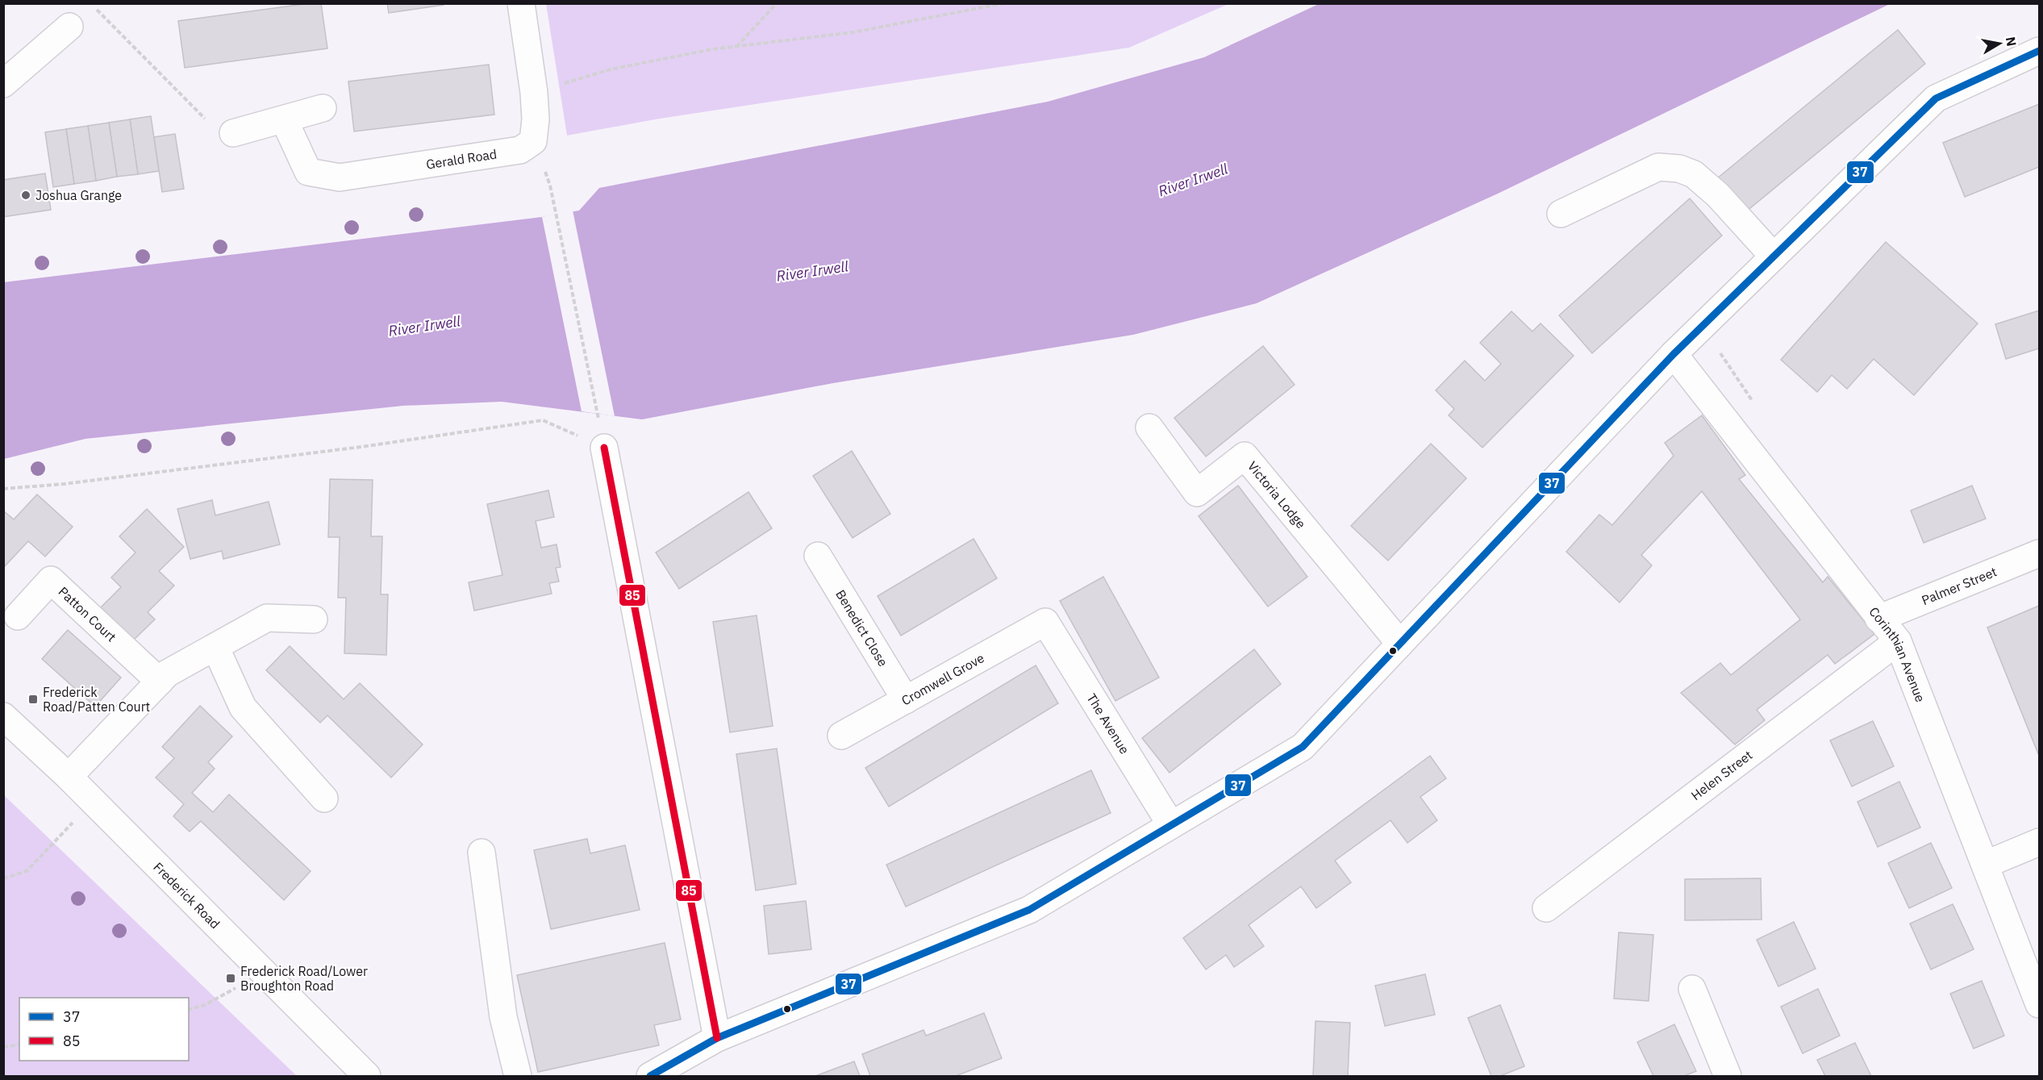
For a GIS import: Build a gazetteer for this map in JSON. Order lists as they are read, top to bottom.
{
  "streets": {
    "street": [
      "Gerald Road",
      "Victoria Lodge",
      "Palmer Street",
      "Patton Court",
      "Benedict Close",
      "Corinthian Avenue",
      "Cromwell Grove",
      "The Avenue",
      "Helen Street",
      "Frederick Road"
    ]
  },
  "crossings": [
    ["Palmer Street", "Corinthian Avenue"],
    ["Benedict Close", "Cromwell Grove"],
    ["Corinthian Avenue", "Helen Street"],
    ["Cromwell Grove", "The Avenue"]
  ],
  "water": ["River Irwell"],
  "places": {
    "other": ["Joshua Grange"],
    "transit": ["Frederick Road/Patten Court", "Frederick Road/Lower Broughton Road"]
  },
  "lines": ["transit line 37", "transit line 85"],
  "legend": ["37", "85"],
  "north": "right"
}
